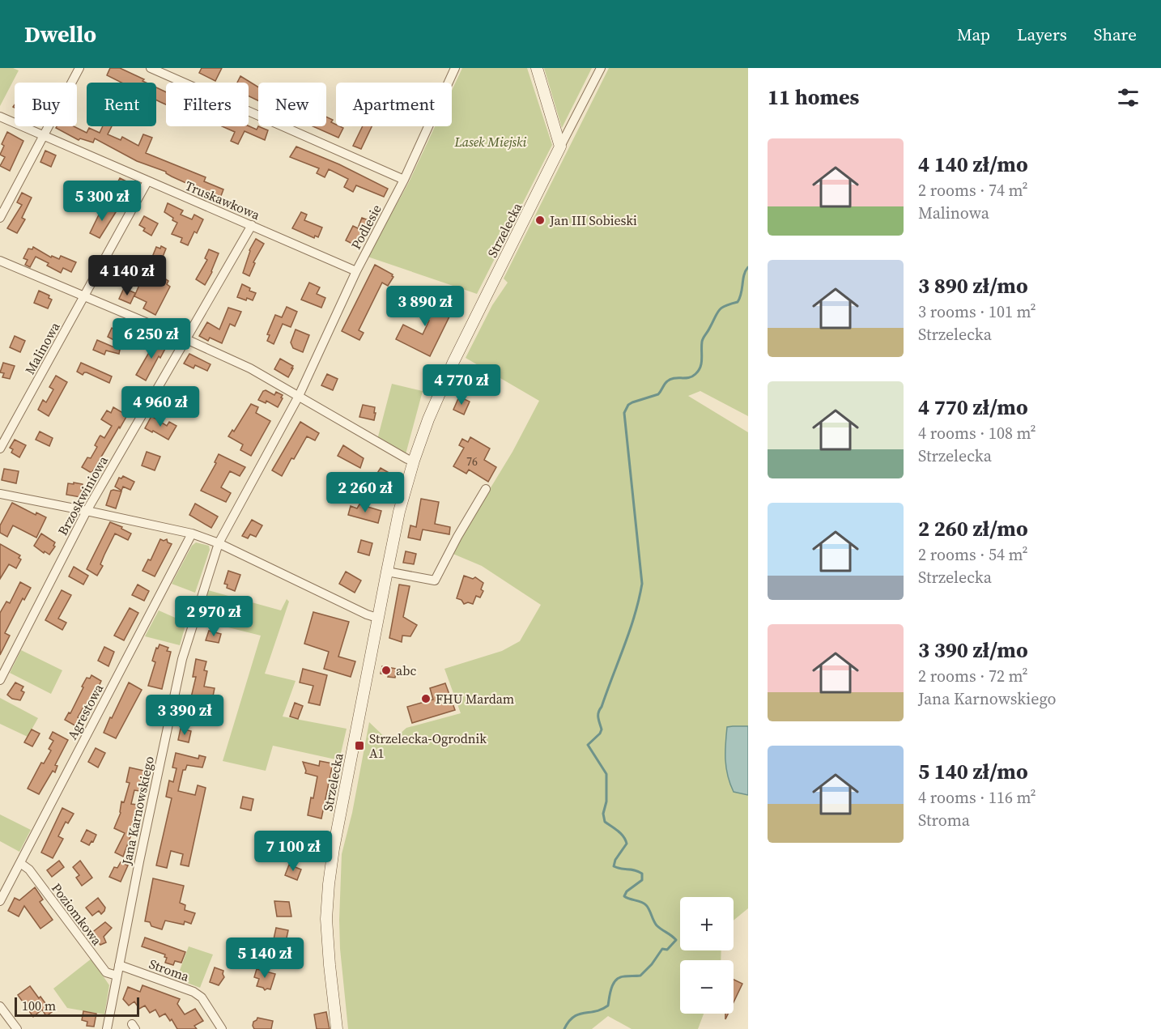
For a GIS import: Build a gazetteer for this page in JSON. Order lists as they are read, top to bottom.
{
  "streets": {
    "street": [
      "Truskawkowa",
      "Podlesie",
      "Strzelecka",
      "Malinowa",
      "Brzoskwiniowa",
      "Agrestowa",
      "Jana Karnowskiego",
      "Poziomkowa",
      "Stroma"
    ]
  },
  "crossings": [
    ["Truskawkowa", "Podlesie"],
    ["Truskawkowa", "Malinowa"],
    ["Truskawkowa", "Brzoskwiniowa"],
    ["Podlesie", "Jana Karnowskiego"],
    ["Agrestowa", "Poziomkowa"],
    ["Jana Karnowskiego", "Poziomkowa"],
    ["Jana Karnowskiego", "Stroma"]
  ],
  "parks": ["Lasek Miejski"],
  "places": {
    "other": ["Jan III Sobieski", "abc", "FHU Mardam"],
    "transit": ["Strzelecka-Ogrodnik A1"]
  },
  "house_numbers": ["76"],
  "scale_bar": "100 m",
  "page": {
    "header": "Dwello",
    "nav": ["Map", "Layers", "Share"],
    "heading": "11 homes",
    "chip": [
      "Buy",
      "Rent",
      "Filters",
      "New",
      "Apartment"
    ],
    "list": [
      {
        "name": "4 140 zł/mo",
        "note": "2 rooms · 74 m² · Malinowa"
      },
      {
        "name": "3 890 zł/mo",
        "note": "3 rooms · 101 m² · Strzelecka"
      },
      {
        "name": "4 770 zł/mo",
        "note": "4 rooms · 108 m² · Strzelecka"
      },
      {
        "name": "2 260 zł/mo",
        "note": "2 rooms · 54 m² · Strzelecka"
      },
      {
        "name": "3 390 zł/mo",
        "note": "2 rooms · 72 m² · Jana Karnowskiego"
      },
      {
        "name": "5 140 zł/mo",
        "note": "4 rooms · 116 m² · Stroma"
      }
    ],
    "price": [
      "5 300 zł",
      "4 140 zł",
      "3 890 zł",
      "6 250 zł",
      "4 770 zł",
      "4 960 zł",
      "2 260 zł",
      "2 970 zł",
      "3 390 zł",
      "7 100 zł",
      "5 140 zł"
    ],
    "map_buttons": ["+", "−"],
    "scale": "100 m"
  }
}
